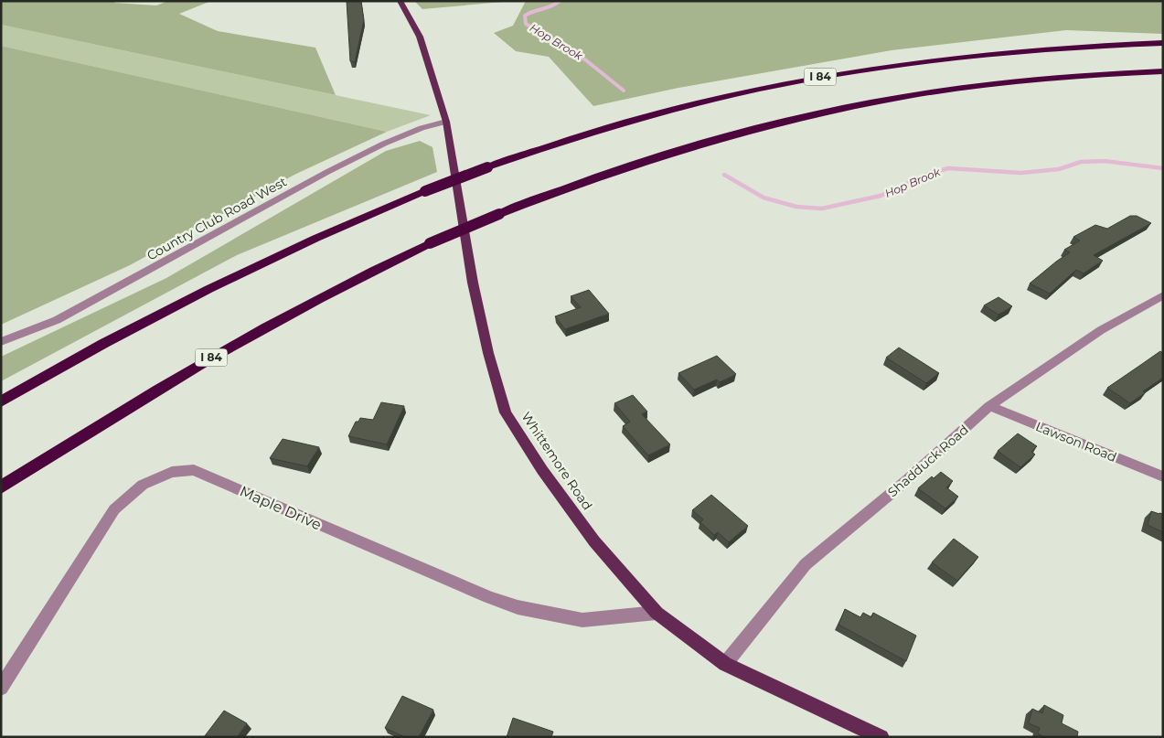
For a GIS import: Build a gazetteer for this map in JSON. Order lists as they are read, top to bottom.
{
  "streets": {
    "highway": ["I 84"],
    "main road": ["Whittemore Road"],
    "street": [
      "Country Club Road West",
      "Lawson Road",
      "Shadduck Road",
      "Maple Drive"
    ]
  },
  "crossings": [
    ["Country Club Road West", "Whittemore Road"],
    ["Lawson Road", "Shadduck Road"],
    ["Whittemore Road", "Shadduck Road"],
    ["Whittemore Road", "Maple Drive"]
  ],
  "water": ["Hop Brook"]
}
